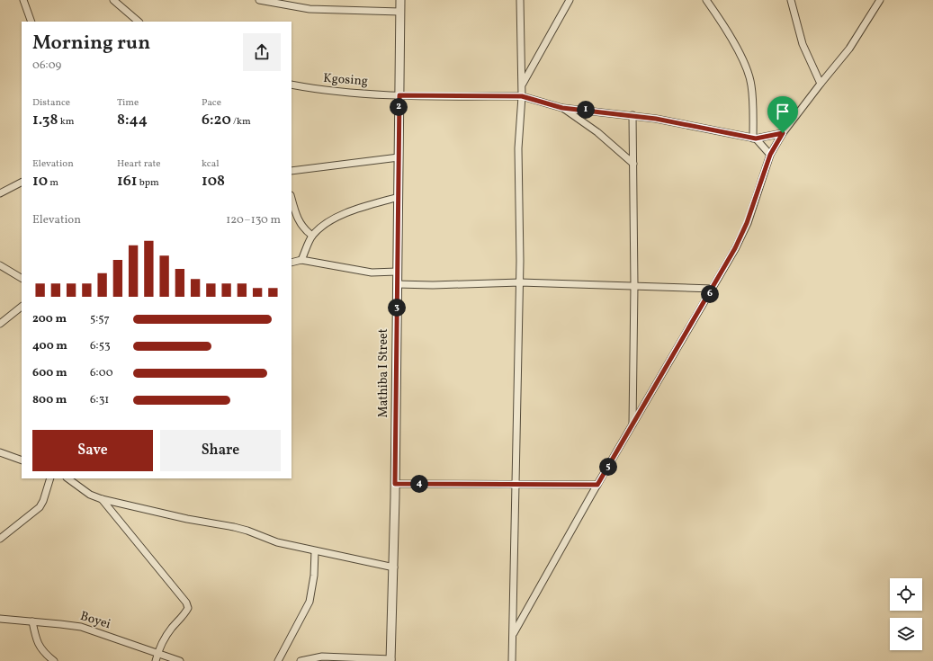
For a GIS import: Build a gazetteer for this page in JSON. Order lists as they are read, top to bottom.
{
  "streets": {
    "street": ["Kgosing", "Mathiba I Street", "Boyei"]
  },
  "crossings": [
    ["Kgosing", "Mathiba I Street"]
  ],
  "page": {
    "heading": ["Morning run", "06:09"],
    "stats": [
      ["Distance", "1.38 km"],
      ["Time", "8:44"],
      ["Pace", "6:20 /km"],
      ["Elevation", "10 m"],
      ["Heart rate", "161 bpm"],
      ["kcal", "108"]
    ],
    "pins": [
      "2",
      "1",
      "6",
      "3",
      "5",
      "4"
    ],
    "chart": ["Elevation", "120–130 m"],
    "list": [
      {
        "name": "200 m",
        "note": "5:57"
      },
      {
        "name": "400 m",
        "note": "6:53"
      },
      {
        "name": "600 m",
        "note": "6:00"
      },
      {
        "name": "800 m",
        "note": "6:31"
      }
    ],
    "buttons": ["Save", "Share"]
  }
}
